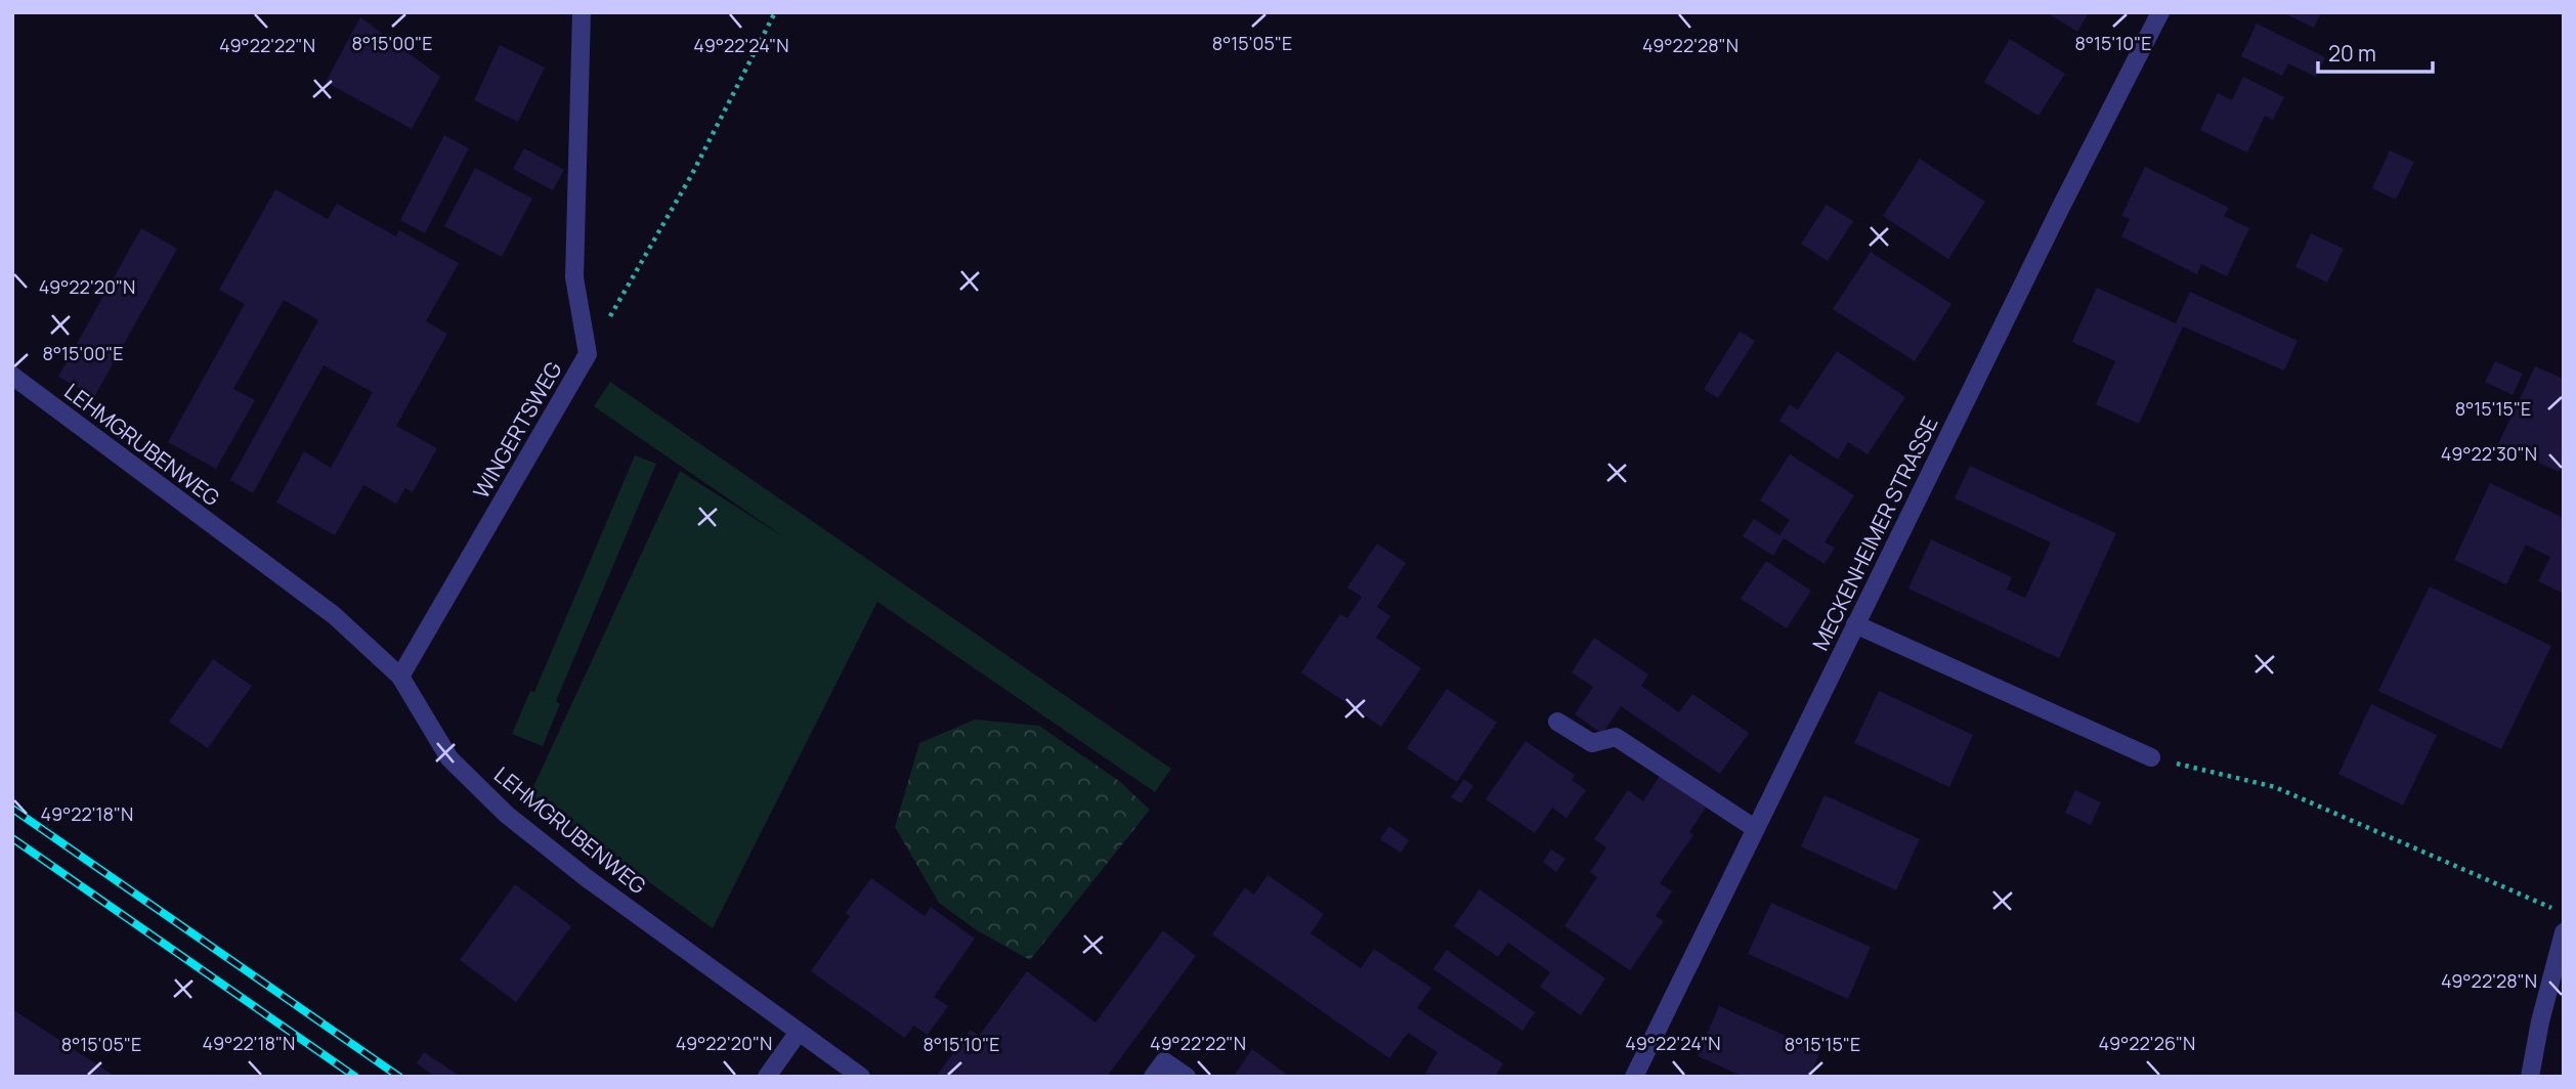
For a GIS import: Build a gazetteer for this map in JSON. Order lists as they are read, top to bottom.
{
  "streets": {
    "street": ["WINGERTSWEG", "LEHMGRUBENWEG", "MECKENHEIMER STRASSE"]
  },
  "crossings": [
    ["WINGERTSWEG", "LEHMGRUBENWEG"]
  ],
  "scale_bar": "20 m",
  "coordinates": [
    "8°15'00\"E",
    "8°15'05\"E",
    "8°15'10\"E",
    "49°22'24\"N",
    "49°22'28\"N",
    "49°22'22\"N",
    "49°22'20\"N",
    "8°15'15\"E",
    "49°22'30\"N",
    "49°22'18\"N",
    "49°22'26\"N"
  ]
}
